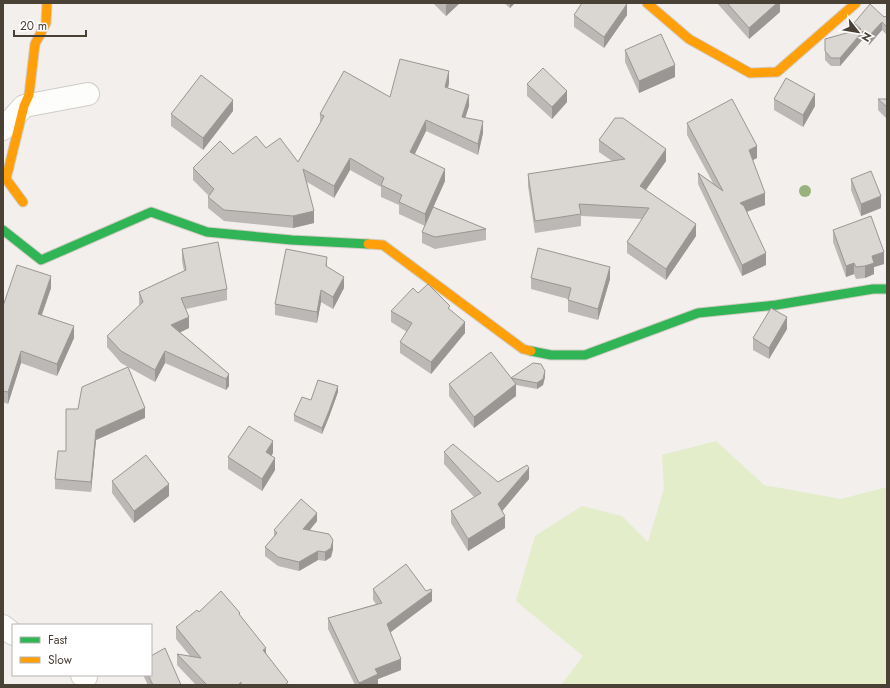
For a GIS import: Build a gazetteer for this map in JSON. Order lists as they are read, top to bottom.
{
  "legend": ["Fast", "Slow"],
  "scale_bar": "20 m",
  "north": "bottom right"
}
